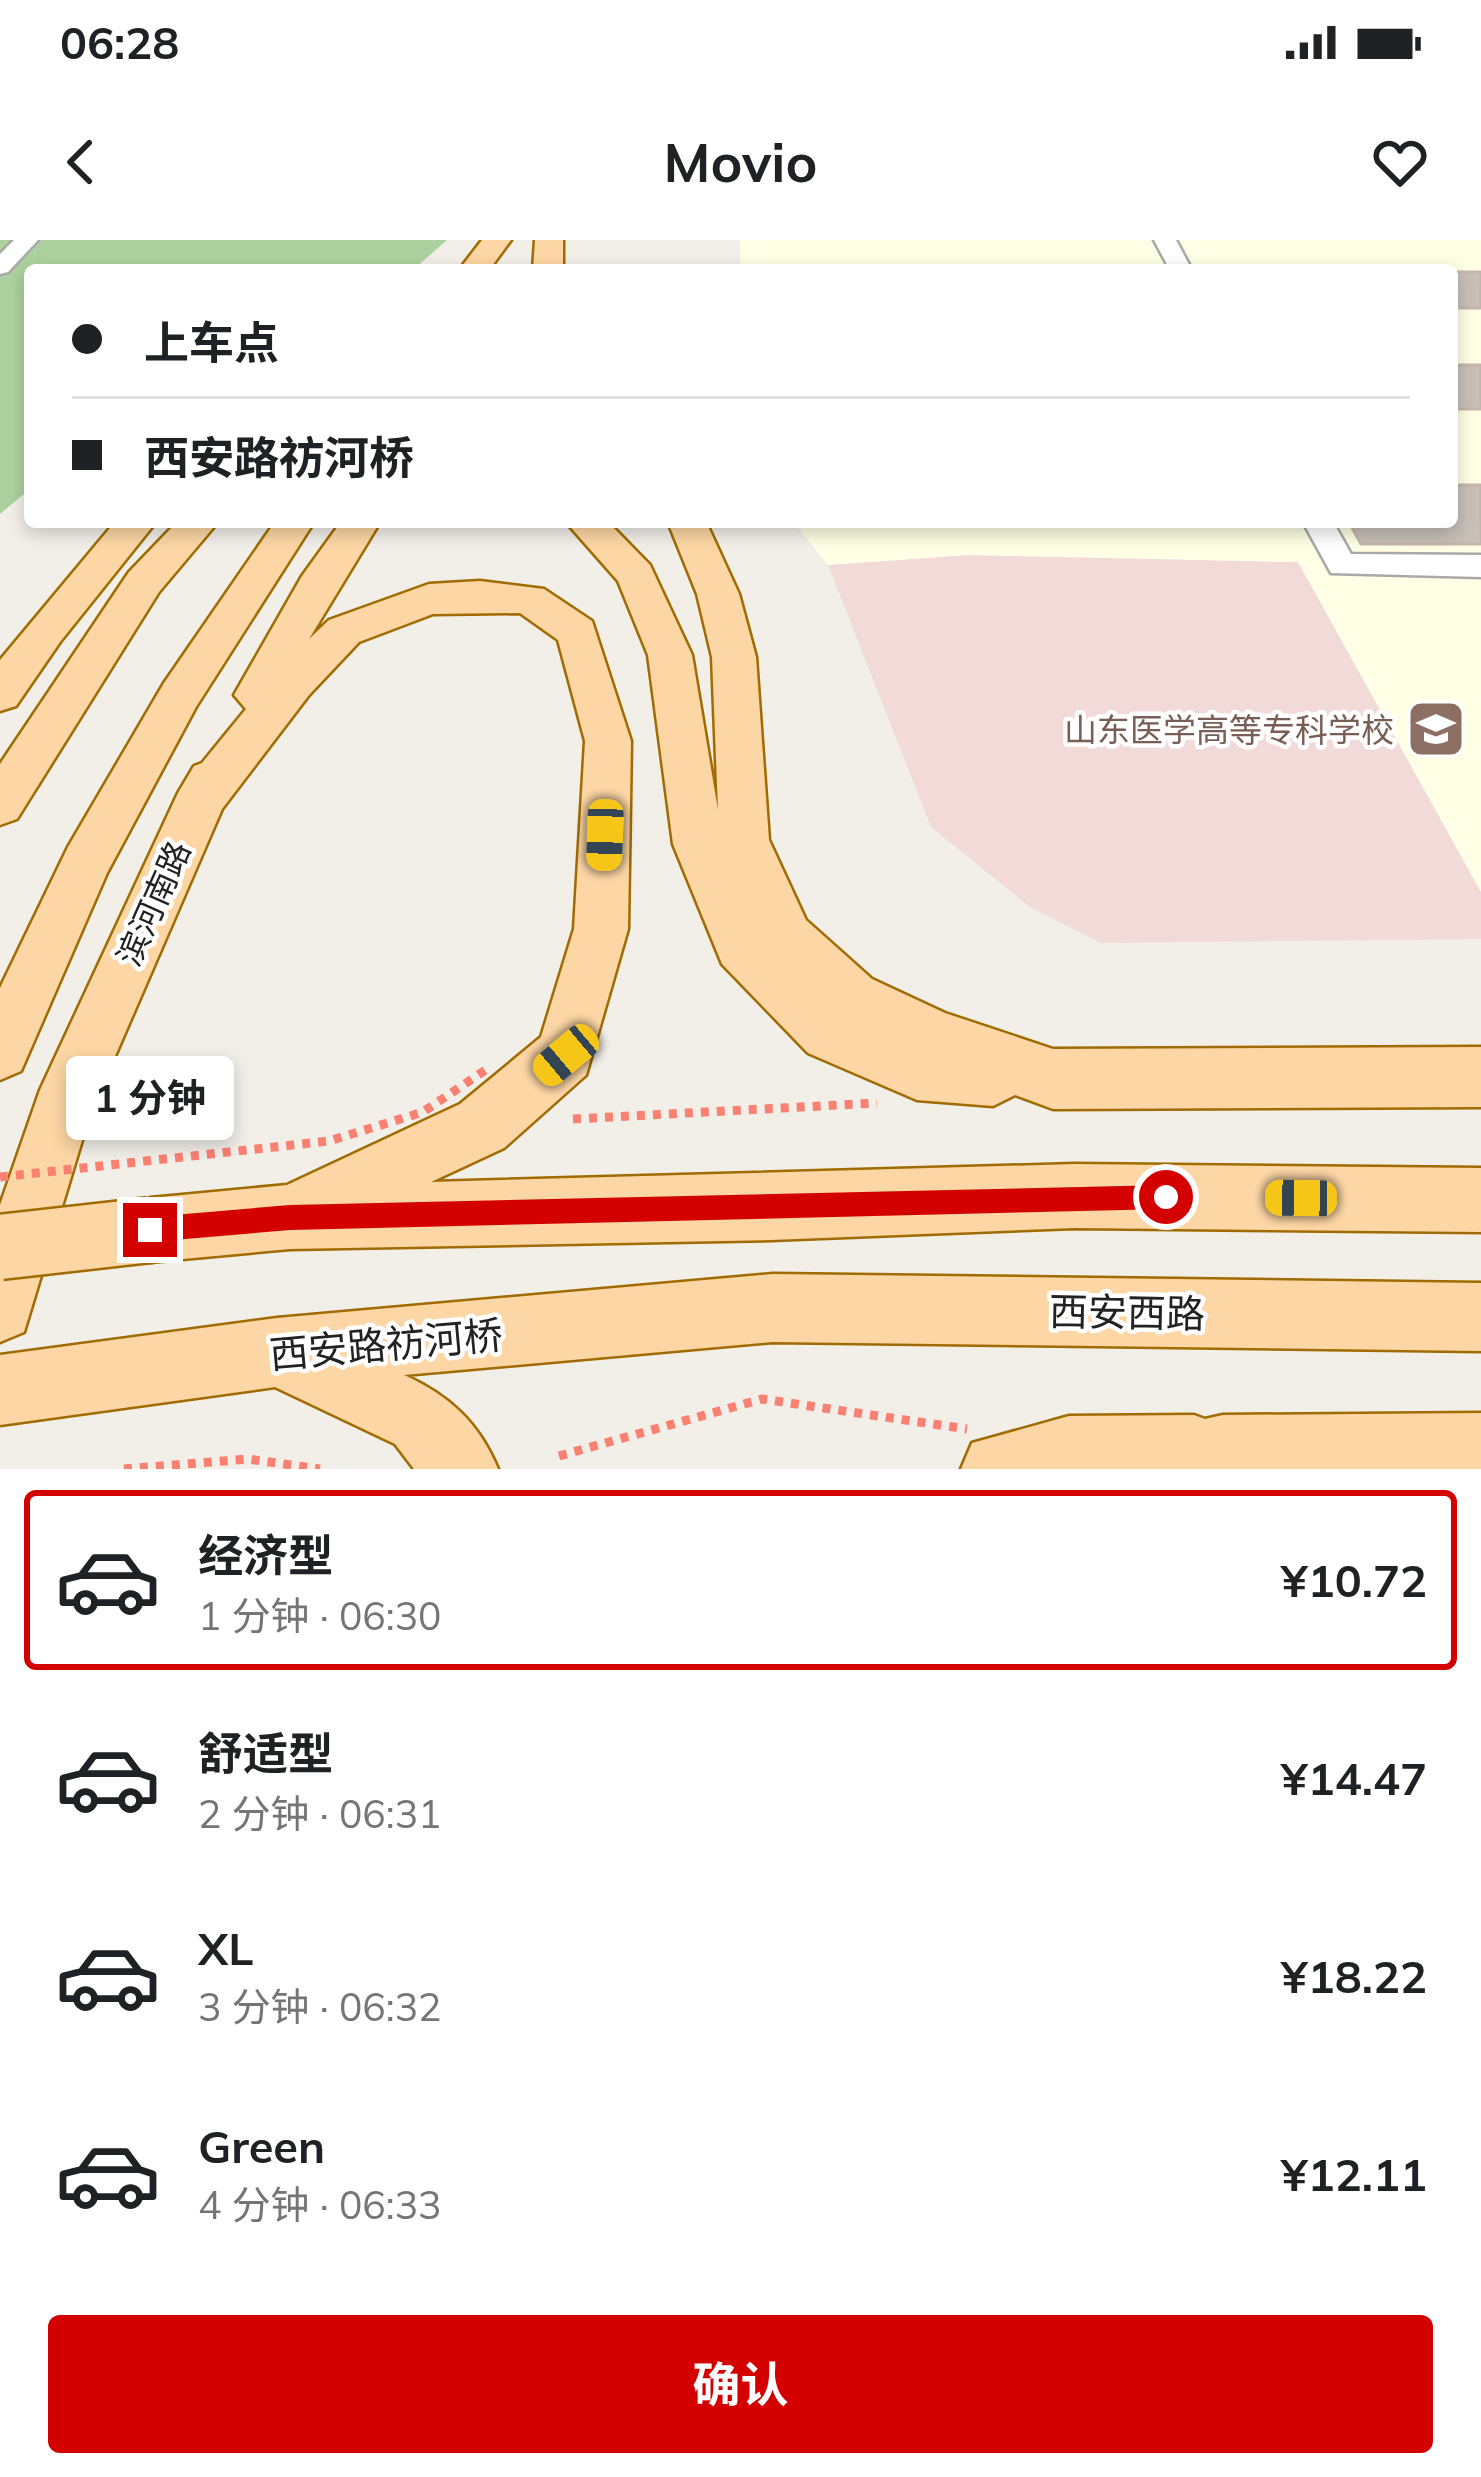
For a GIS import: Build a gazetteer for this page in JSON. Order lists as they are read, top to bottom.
{
  "streets": {
    "main road": ["滨河南路", "西安西路", "西安路祊河桥"]
  },
  "crossings": [
    ["西安西路", "西安路祊河桥"]
  ],
  "places": {
    "school or university": ["山东医学高等专科学校"]
  },
  "page": {
    "status": "06:28",
    "header": "Movio",
    "banner": ["上车点", "西安路祊河桥"],
    "bubble": "1 分钟",
    "list": [
      {
        "name": "经济型",
        "note": "1 分钟 · 06:30",
        "value": "¥10.72"
      },
      {
        "name": "舒适型",
        "note": "2 分钟 · 06:31",
        "value": "¥14.47"
      },
      {
        "name": "XL",
        "note": "3 分钟 · 06:32",
        "value": "¥18.22"
      },
      {
        "name": "Green",
        "note": "4 分钟 · 06:33",
        "value": "¥12.11"
      }
    ],
    "buttons": "确认"
  }
}
